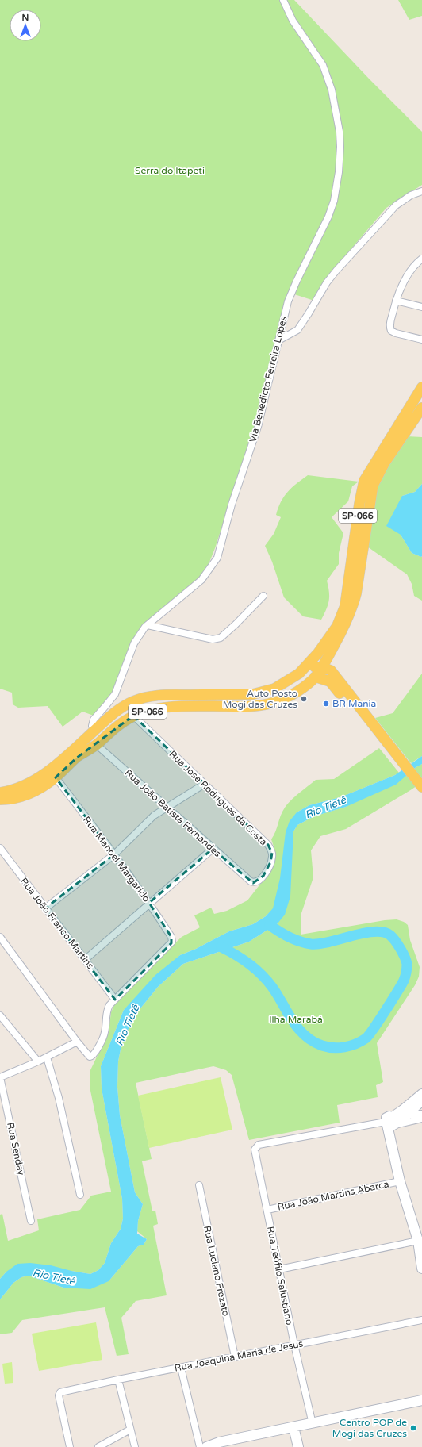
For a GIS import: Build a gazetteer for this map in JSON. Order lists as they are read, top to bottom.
{
  "streets": {
    "main road": ["SP-066"],
    "street": [
      "Via Benedicto Ferreira Lopes",
      "Rua José Rodrigues da Costa",
      "Rua João Batista Fernandes",
      "Rua Manoel Margarido",
      "Rua João Franco Martins",
      "Rua Senday",
      "Rua João Martins Abarca",
      "Rua Luciano Frezato",
      "Rua Teófilo Salustiano",
      "Rua Joaquina Maria de Jesus"
    ]
  },
  "crossings": [
    ["Via Benedicto Ferreira Lopes", "SP-066"],
    ["SP-066", "Rua José Rodrigues da Costa"],
    ["SP-066", "Rua João Batista Fernandes"],
    ["SP-066", "Rua Manoel Margarido"],
    ["Rua José Rodrigues da Costa", "Rua João Batista Fernandes"],
    ["Rua Manoel Margarido", "Rua João Franco Martins"],
    ["Rua João Martins Abarca", "Rua Teófilo Salustiano"],
    ["Rua Luciano Frezato", "Rua Joaquina Maria de Jesus"],
    ["Rua Teófilo Salustiano", "Rua Joaquina Maria de Jesus"]
  ],
  "water": ["Rio Tietê"],
  "parks": ["Serra do Itapeti", "Ilha Marabá"],
  "places": ["Auto Posto Mogi das Cruzes", "BR Mania", "Centro POP de Mogi das Cruzes"],
  "north": "top"
}
